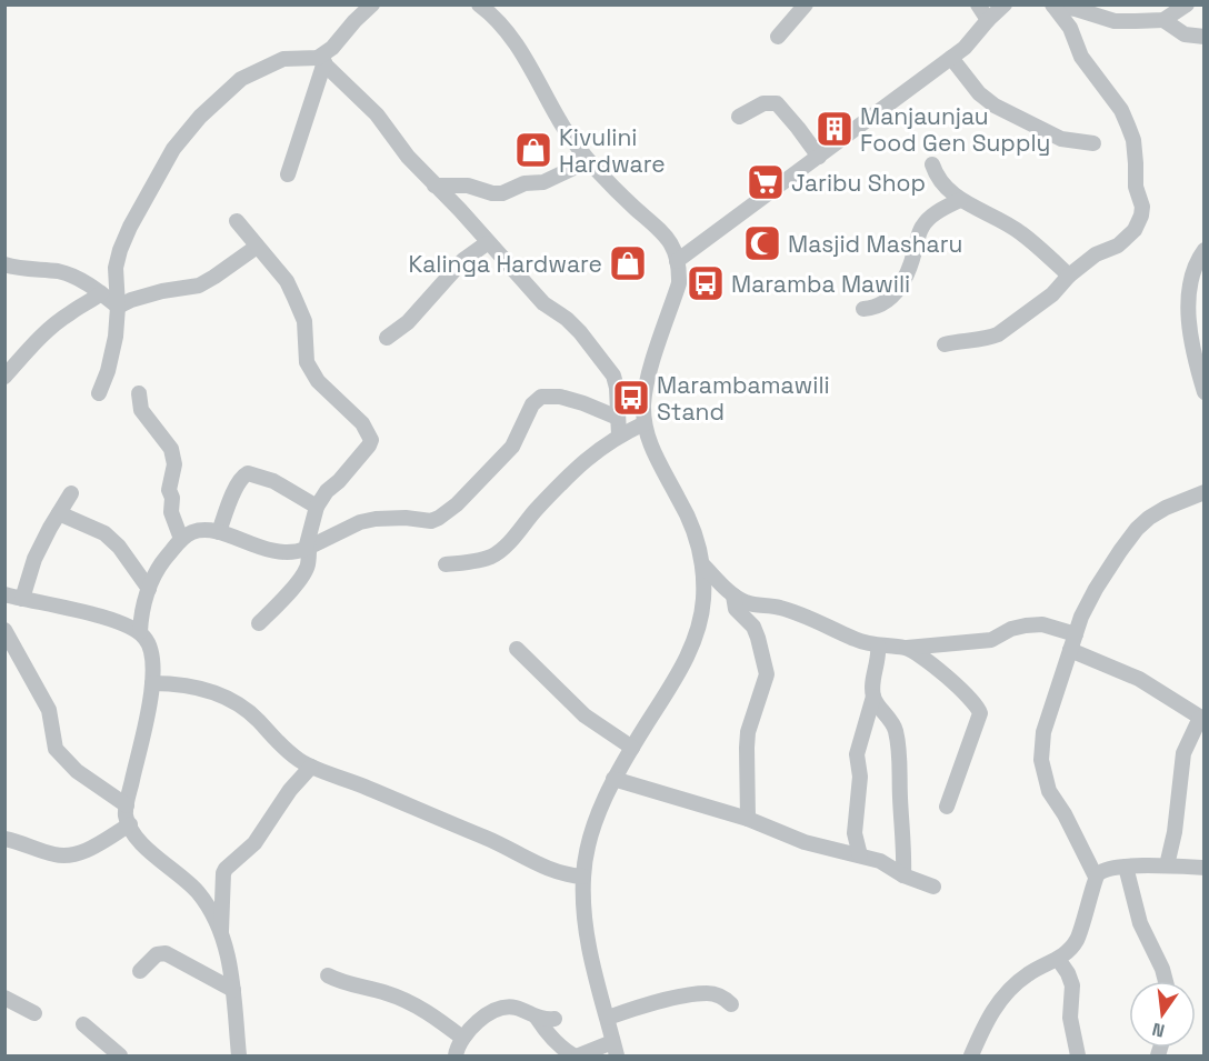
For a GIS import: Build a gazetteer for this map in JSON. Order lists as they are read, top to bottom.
{
  "places": {
    "building": ["Manjaunjau Food Gen Supply"],
    "shop": ["Kivulini Hardware", "Kalinga Hardware"],
    "supermarket": ["Jaribu Shop"],
    "mosque": ["Masjid Masharu"],
    "bus stop": ["Maramba Mawili", "Marambamawili Stand"]
  },
  "north": "bottom"
}
